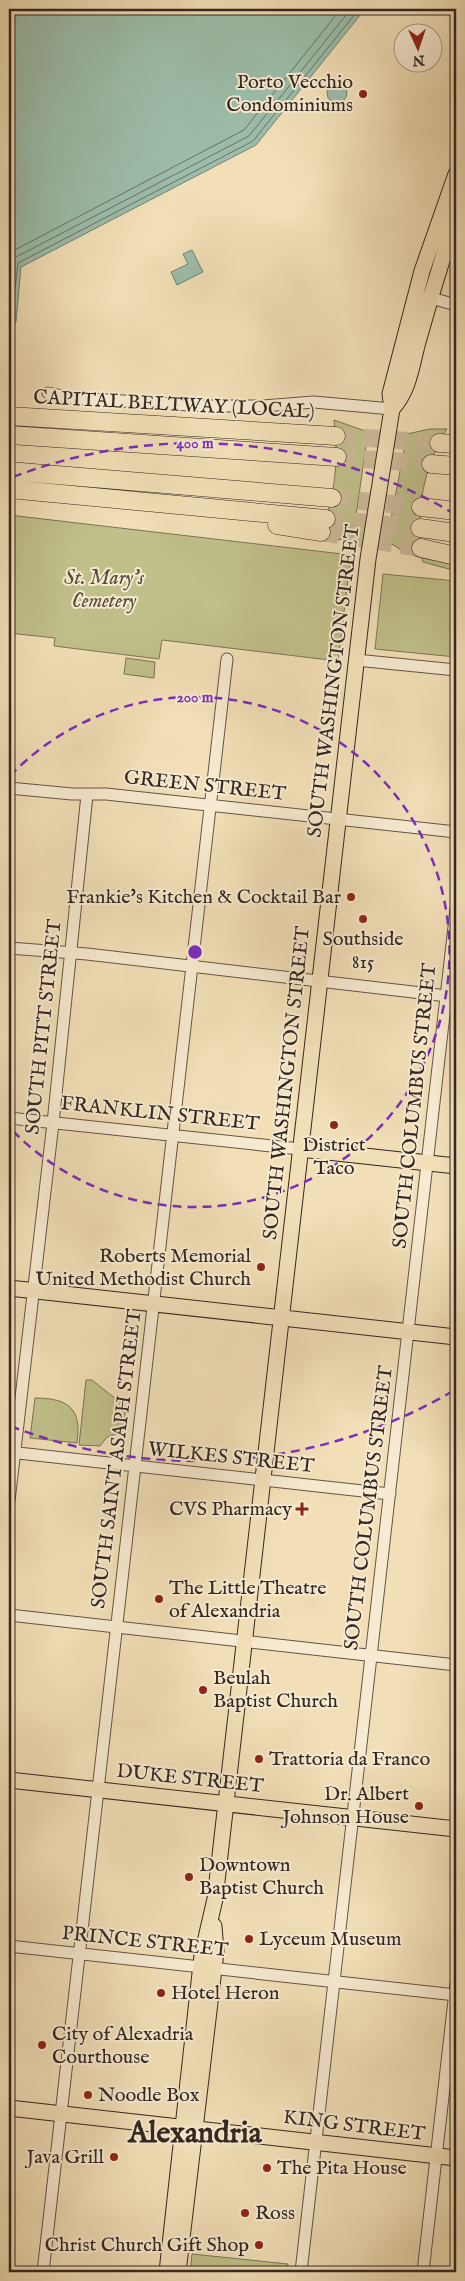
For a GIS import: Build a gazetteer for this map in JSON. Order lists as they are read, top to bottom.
{
  "streets": {
    "highway": ["CAPITAL BELTWAY (LOCAL)"],
    "main road": [
      "SOUTH WASHINGTON STREET",
      "FRANKLIN STREET",
      "DUKE STREET",
      "KING STREET"
    ],
    "street": [
      "GREEN STREET",
      "SOUTH PITT STREET",
      "SOUTH COLUMBUS STREET",
      "WILKES STREET",
      "SOUTH SAINT ASAPH STREET",
      "PRINCE STREET"
    ]
  },
  "crossings": [
    ["SOUTH WASHINGTON STREET", "GREEN STREET"],
    ["SOUTH WASHINGTON STREET", "FRANKLIN STREET"],
    ["SOUTH WASHINGTON STREET", "WILKES STREET"],
    ["SOUTH WASHINGTON STREET", "DUKE STREET"],
    ["SOUTH WASHINGTON STREET", "PRINCE STREET"],
    ["SOUTH WASHINGTON STREET", "KING STREET"],
    ["GREEN STREET", "SOUTH PITT STREET"],
    ["GREEN STREET", "SOUTH SAINT ASAPH STREET"],
    ["SOUTH PITT STREET", "FRANKLIN STREET"],
    ["SOUTH PITT STREET", "WILKES STREET"],
    ["SOUTH COLUMBUS STREET", "FRANKLIN STREET"],
    ["SOUTH COLUMBUS STREET", "WILKES STREET"],
    ["SOUTH COLUMBUS STREET", "DUKE STREET"],
    ["SOUTH COLUMBUS STREET", "PRINCE STREET"],
    ["SOUTH COLUMBUS STREET", "KING STREET"],
    ["FRANKLIN STREET", "SOUTH SAINT ASAPH STREET"],
    ["WILKES STREET", "SOUTH SAINT ASAPH STREET"],
    ["SOUTH SAINT ASAPH STREET", "DUKE STREET"],
    ["SOUTH SAINT ASAPH STREET", "PRINCE STREET"],
    ["SOUTH SAINT ASAPH STREET", "KING STREET"]
  ],
  "districts": ["Alexandria"],
  "parks": ["St. Mary's Cemetery"],
  "places": {
    "other": [
      "Porto Vecchio Condominiums",
      "Frankie's Kitchen & Cocktail Bar",
      "Southside 815",
      "District Taco",
      "Roberts Memorial United Methodist Church",
      "The Little Theatre of Alexandria",
      "Beulah Baptist Church",
      "Trattoria da Franco",
      "Dr. Albert Johnson House",
      "Downtown Baptist Church",
      "Lyceum Museum",
      "Hotel Heron",
      "City of Alexadria Courthouse",
      "Noodle Box",
      "Java Grill",
      "The Pita House",
      "Ross",
      "Christ Church Gift Shop"
    ],
    "health": ["CVS Pharmacy"]
  },
  "north": "bottom",
  "rings": ["400 m", "200 m"]
}
